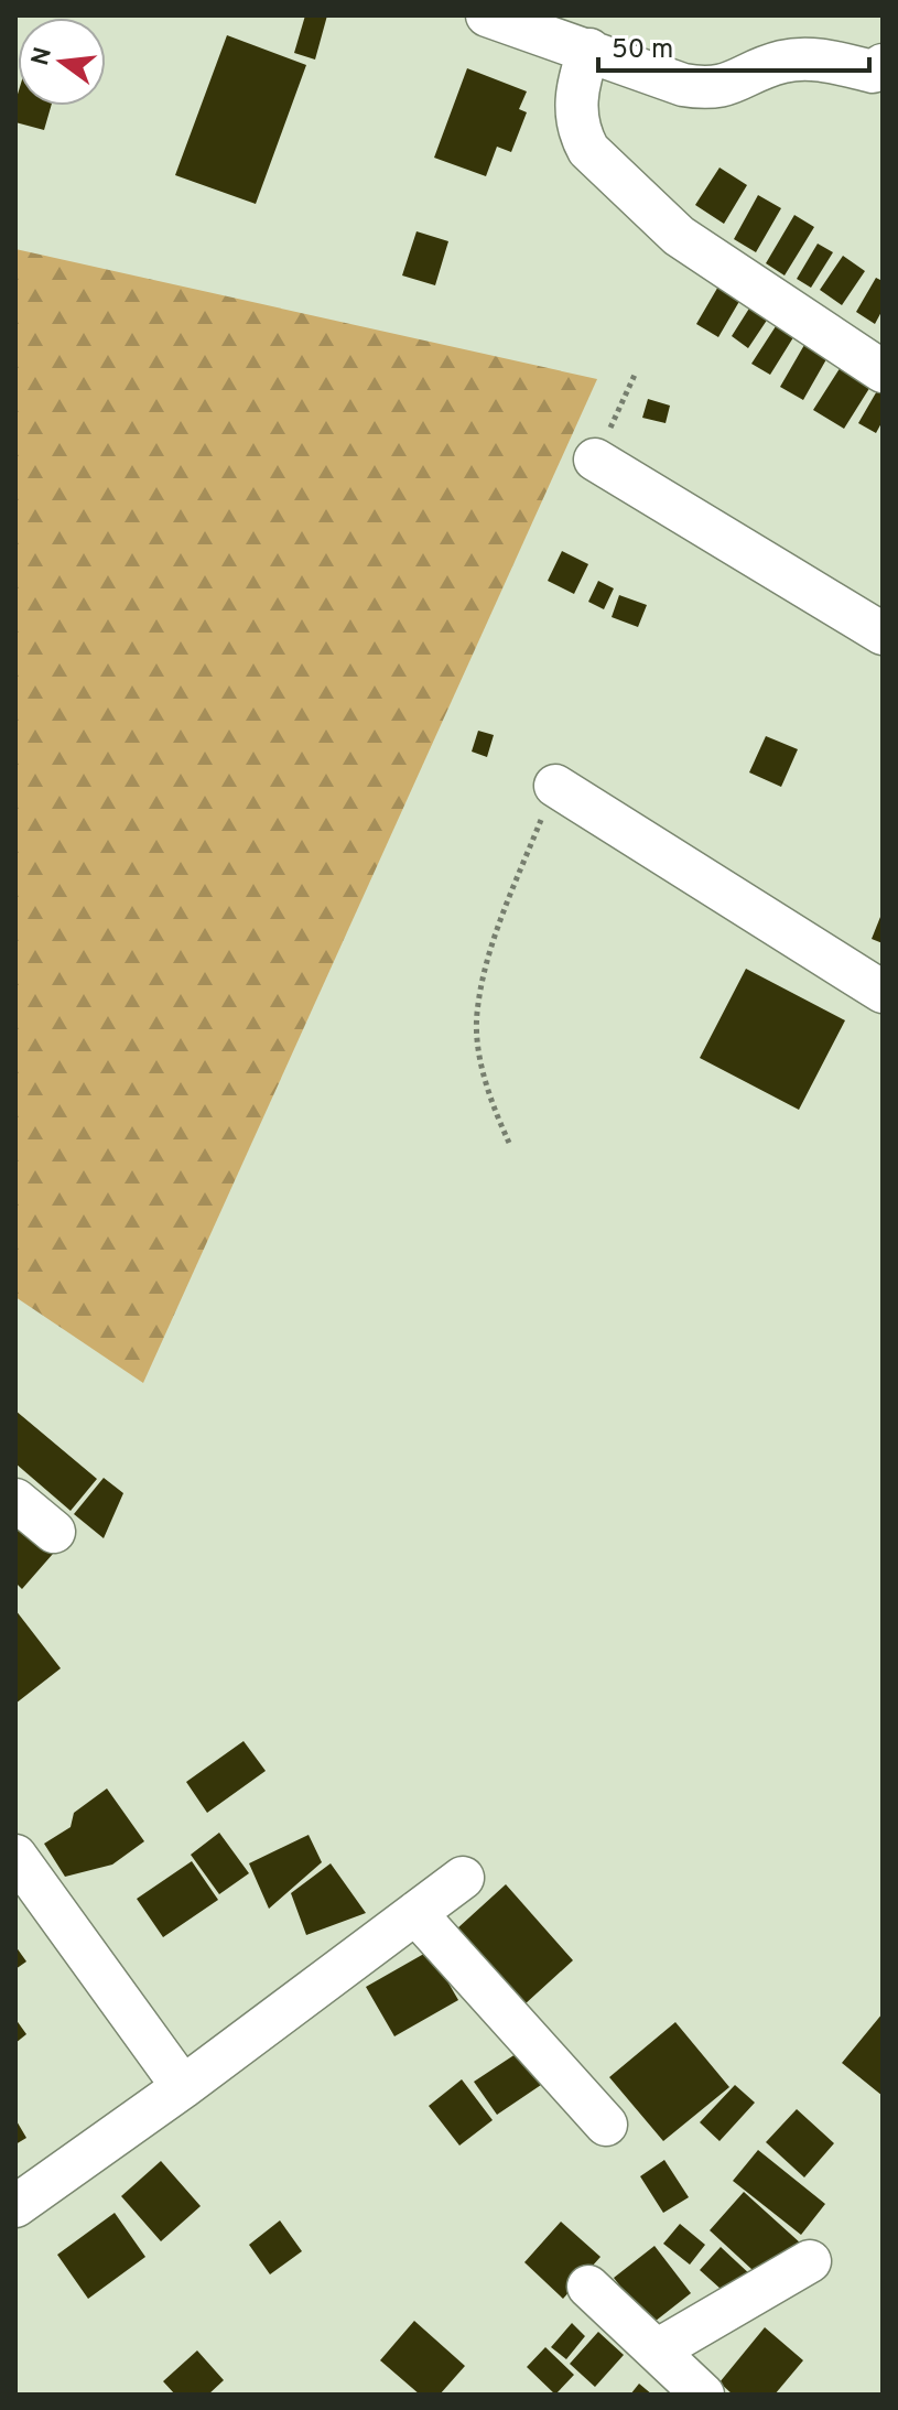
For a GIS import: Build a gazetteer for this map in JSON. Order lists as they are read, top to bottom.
{
  "scale_bar": "50 m",
  "north": "left"
}
